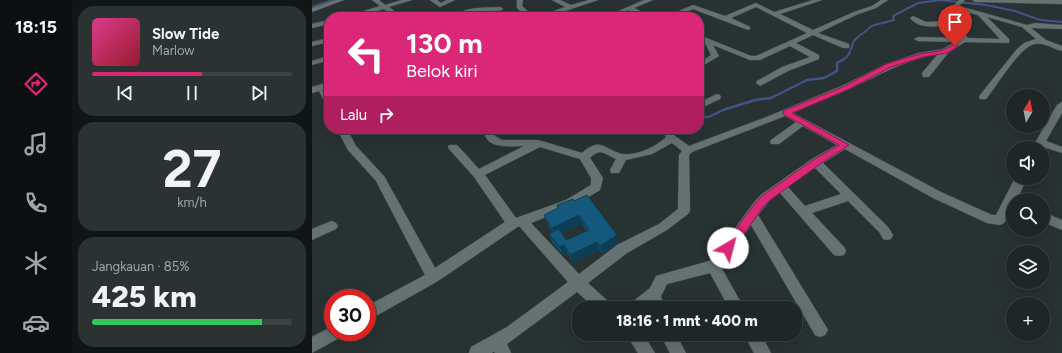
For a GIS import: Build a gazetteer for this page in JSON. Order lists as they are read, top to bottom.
{
  "north": "top",
  "page": {
    "tabs": "18:15",
    "turn": ["130 m", "Belok kiri"],
    "song": ["Slow Tide", "Marlow"],
    "map_buttons": "+",
    "then": "Lalu",
    "tile": [
      ["27", "km/h"],
      ["Jangkauan · 85%", "425 km"]
    ],
    "limit": "30",
    "trip": "18:16 · 1 mnt · 400 m"
  }
}
